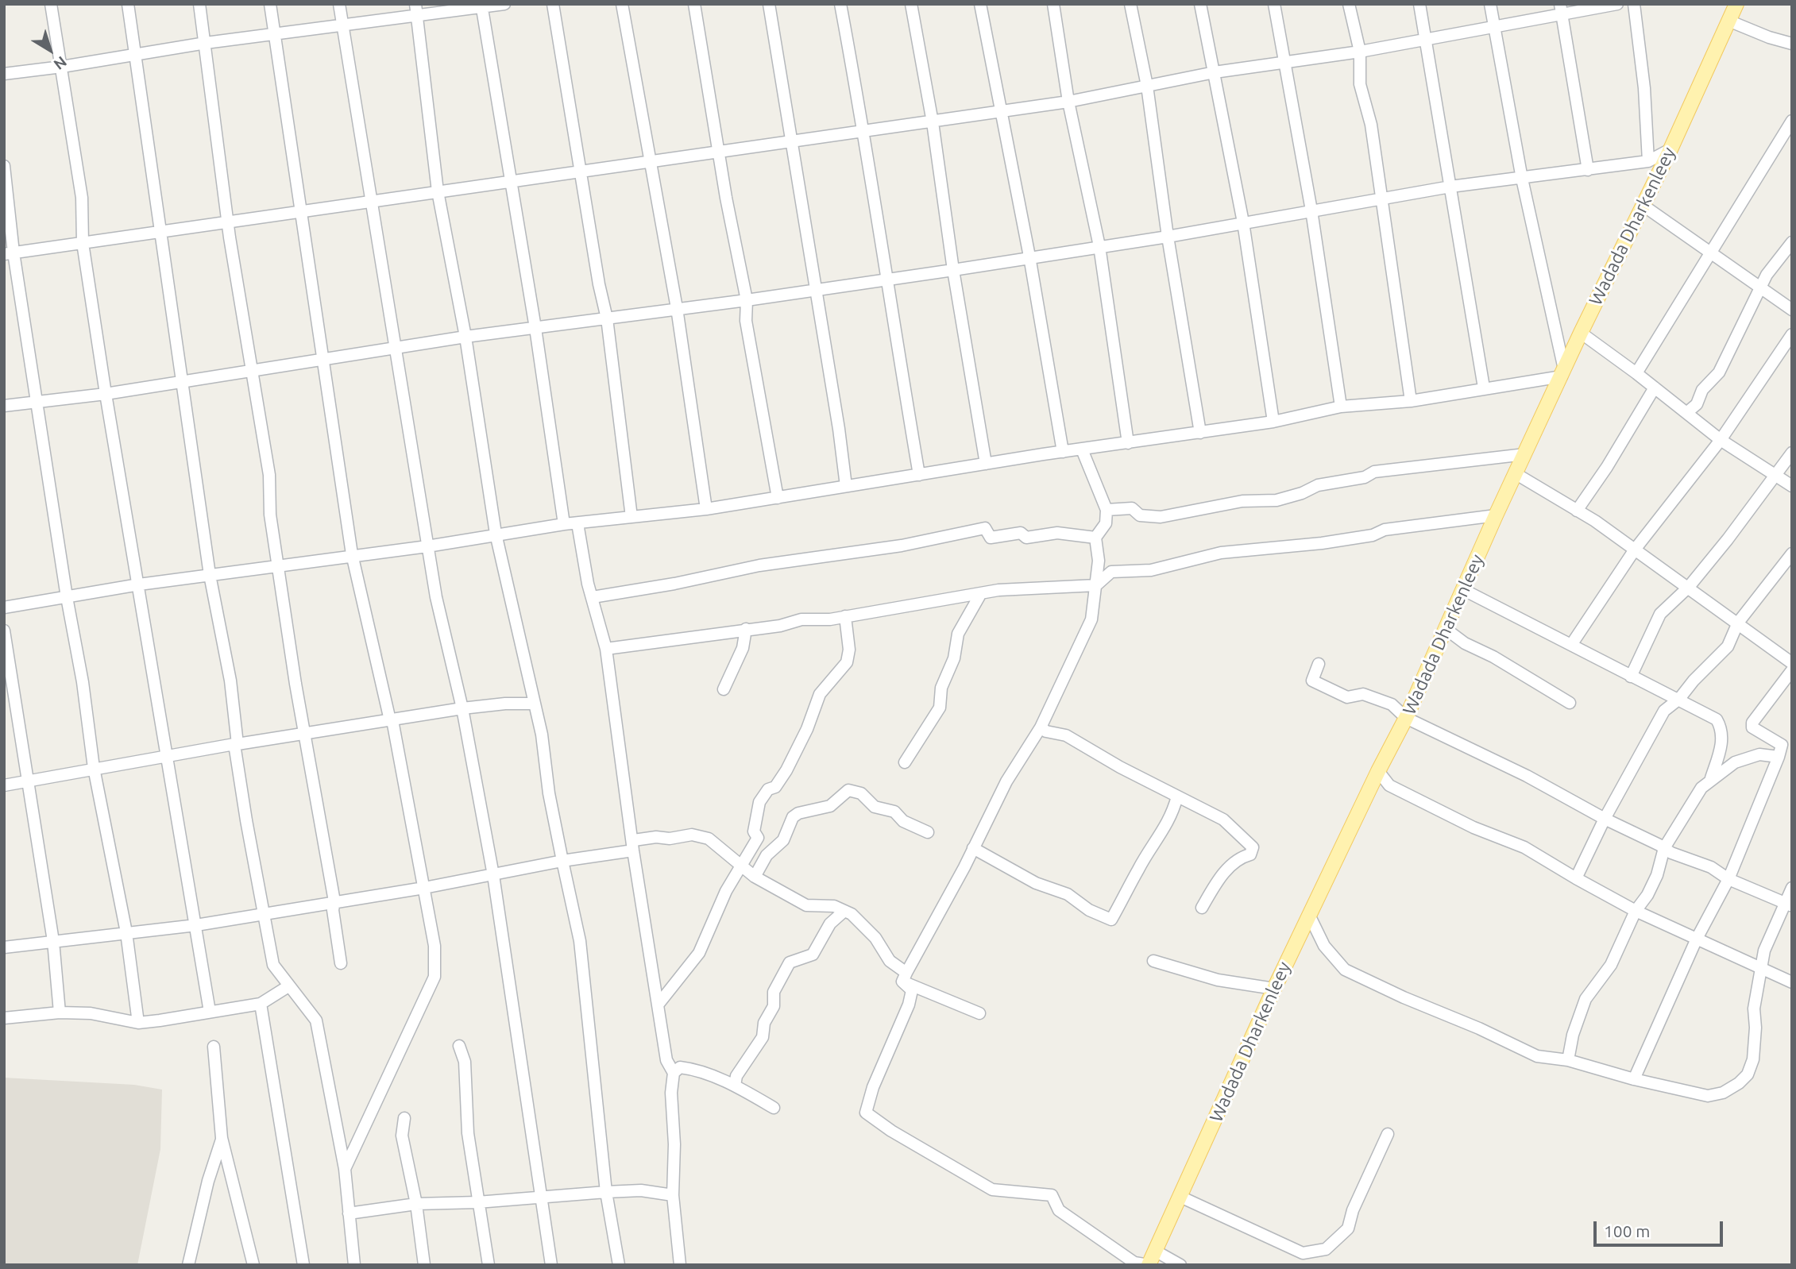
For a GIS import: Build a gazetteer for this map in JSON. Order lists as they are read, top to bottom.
{
  "streets": {
    "main road": ["Wadada Dharkenleey"]
  },
  "scale_bar": "100 m",
  "north": "bottom right"
}
